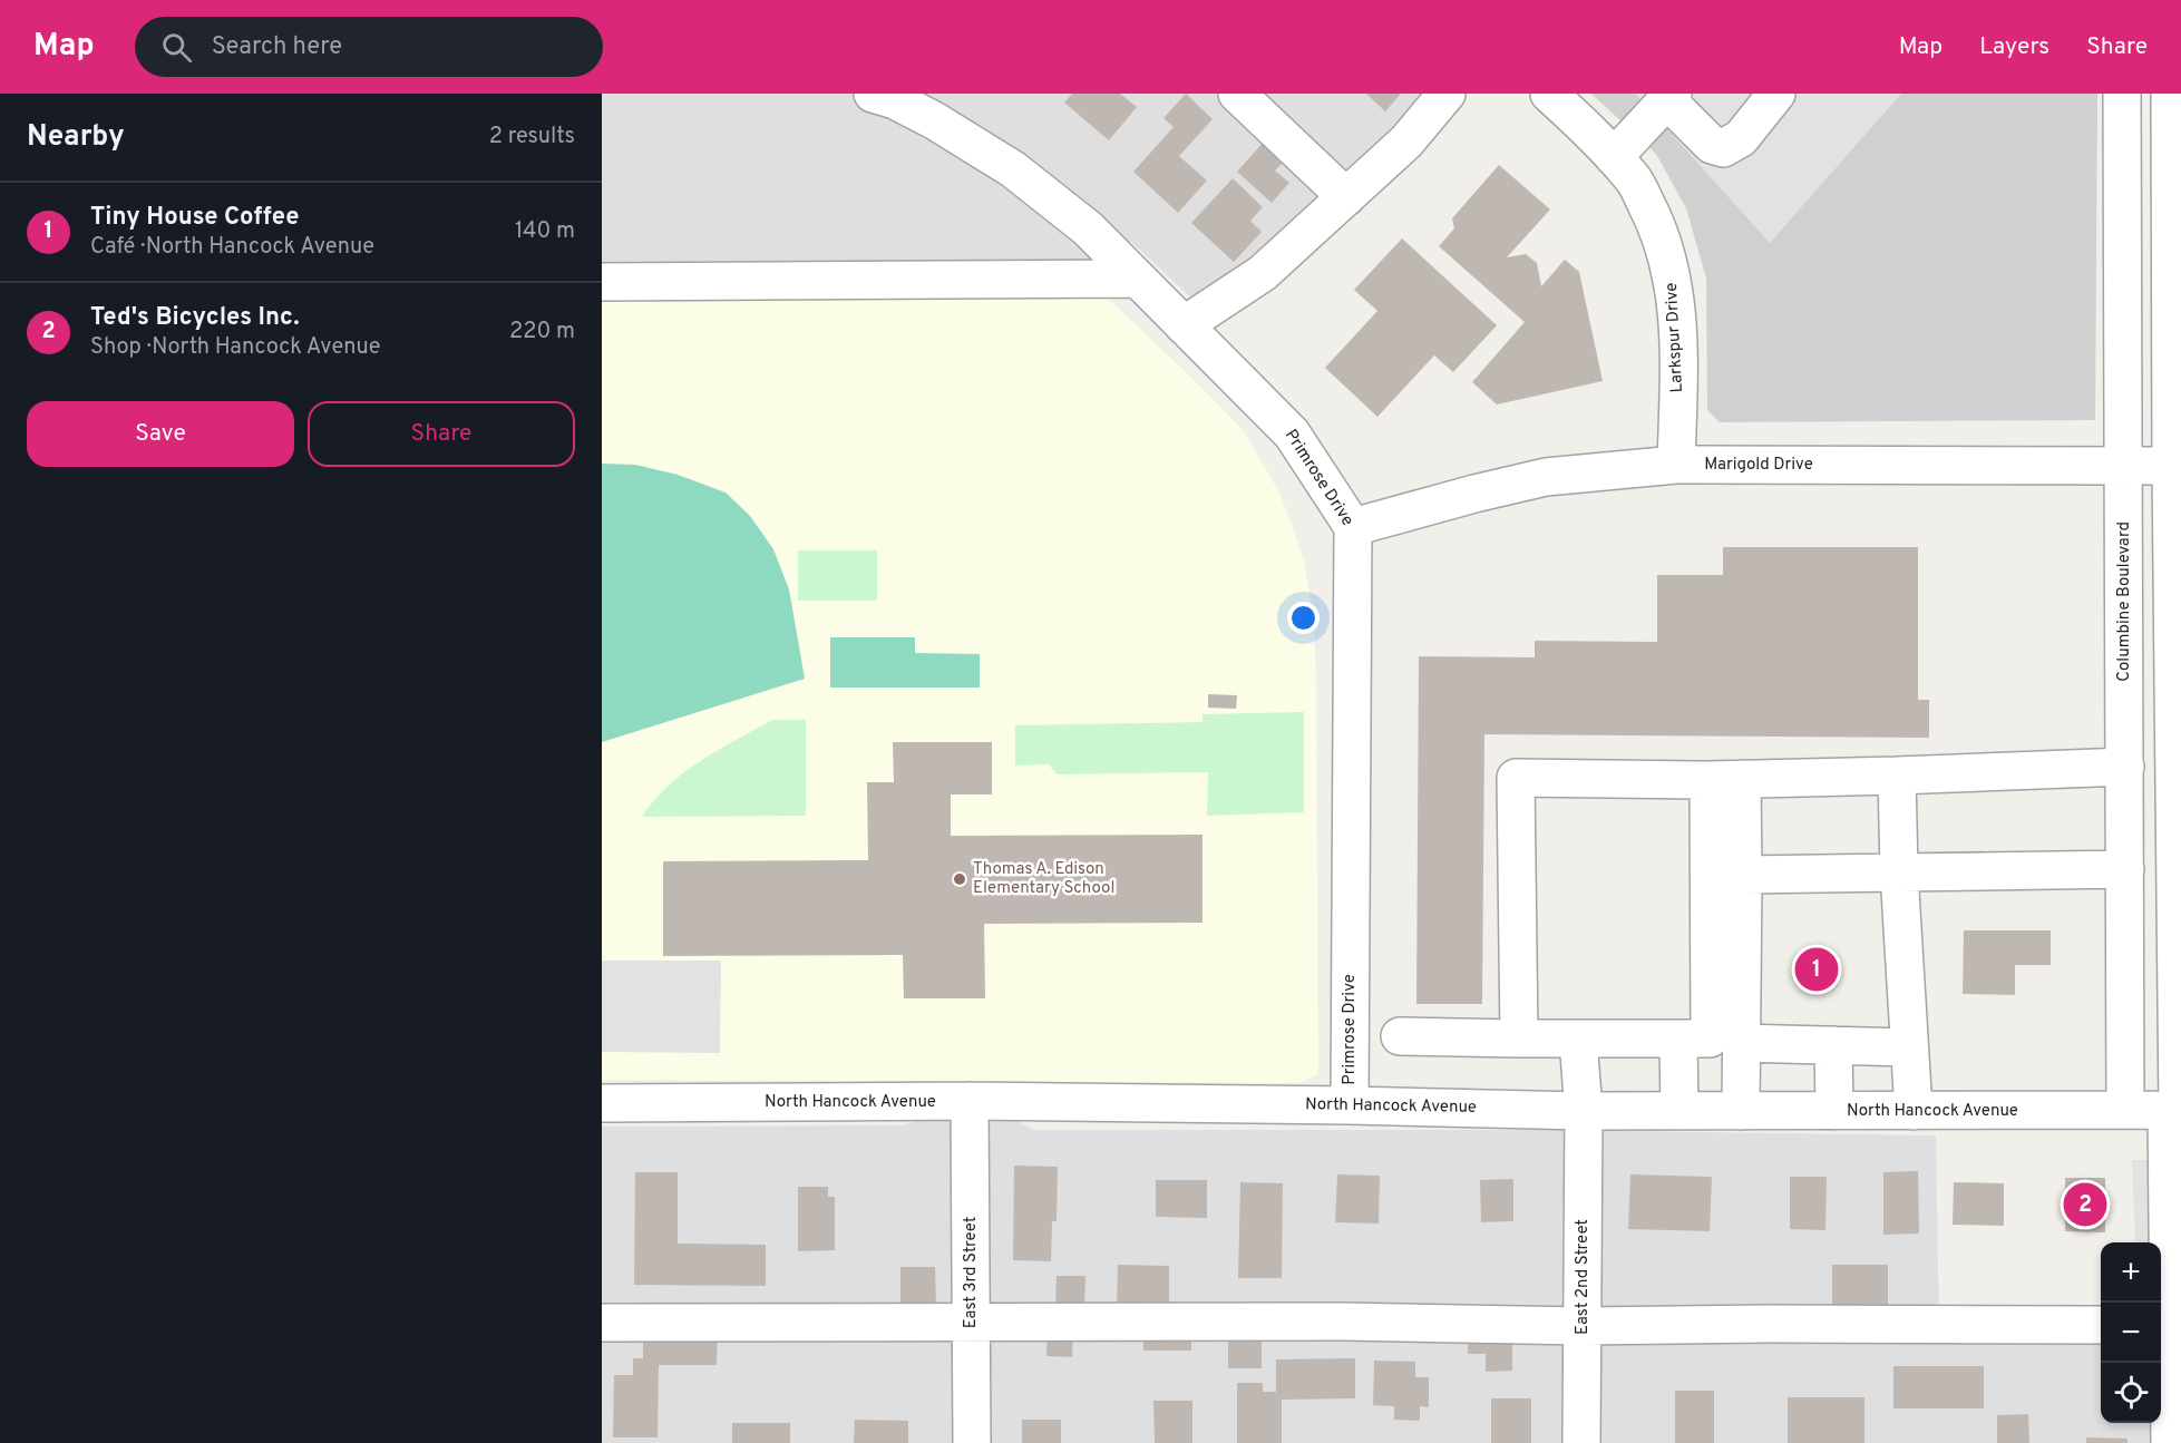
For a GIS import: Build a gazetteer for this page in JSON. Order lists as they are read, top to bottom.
{
  "streets": {
    "street": [
      "Larkspur Drive",
      "Marigold Drive",
      "Primrose Drive",
      "Columbine Boulevard",
      "North Hancock Avenue",
      "East 3rd Street",
      "East 2nd Street"
    ]
  },
  "crossings": [
    ["Larkspur Drive", "Marigold Drive"],
    ["Marigold Drive", "Primrose Drive"],
    ["Marigold Drive", "Columbine Boulevard"],
    ["Primrose Drive", "North Hancock Avenue"],
    ["Columbine Boulevard", "North Hancock Avenue"],
    ["North Hancock Avenue", "East 3rd Street"],
    ["North Hancock Avenue", "East 2nd Street"]
  ],
  "places": ["Thomas A. Edison Elementary School"],
  "page": {
    "header": "Map",
    "search": "Search here",
    "nav": ["Map", "Layers", "Share"],
    "heading": ["Nearby", "2 results"],
    "list": [
      {
        "mark": "1",
        "name": "Tiny House Coffee",
        "note": "Café · North Hancock Avenue",
        "value": "140 m"
      },
      {
        "mark": "2",
        "name": "Ted's Bicycles Inc.",
        "note": "Shop · North Hancock Avenue",
        "value": "220 m"
      }
    ],
    "buttons": ["Save", "Share"],
    "pins": ["1", "2"],
    "map_buttons": ["+", "−"]
  }
}
